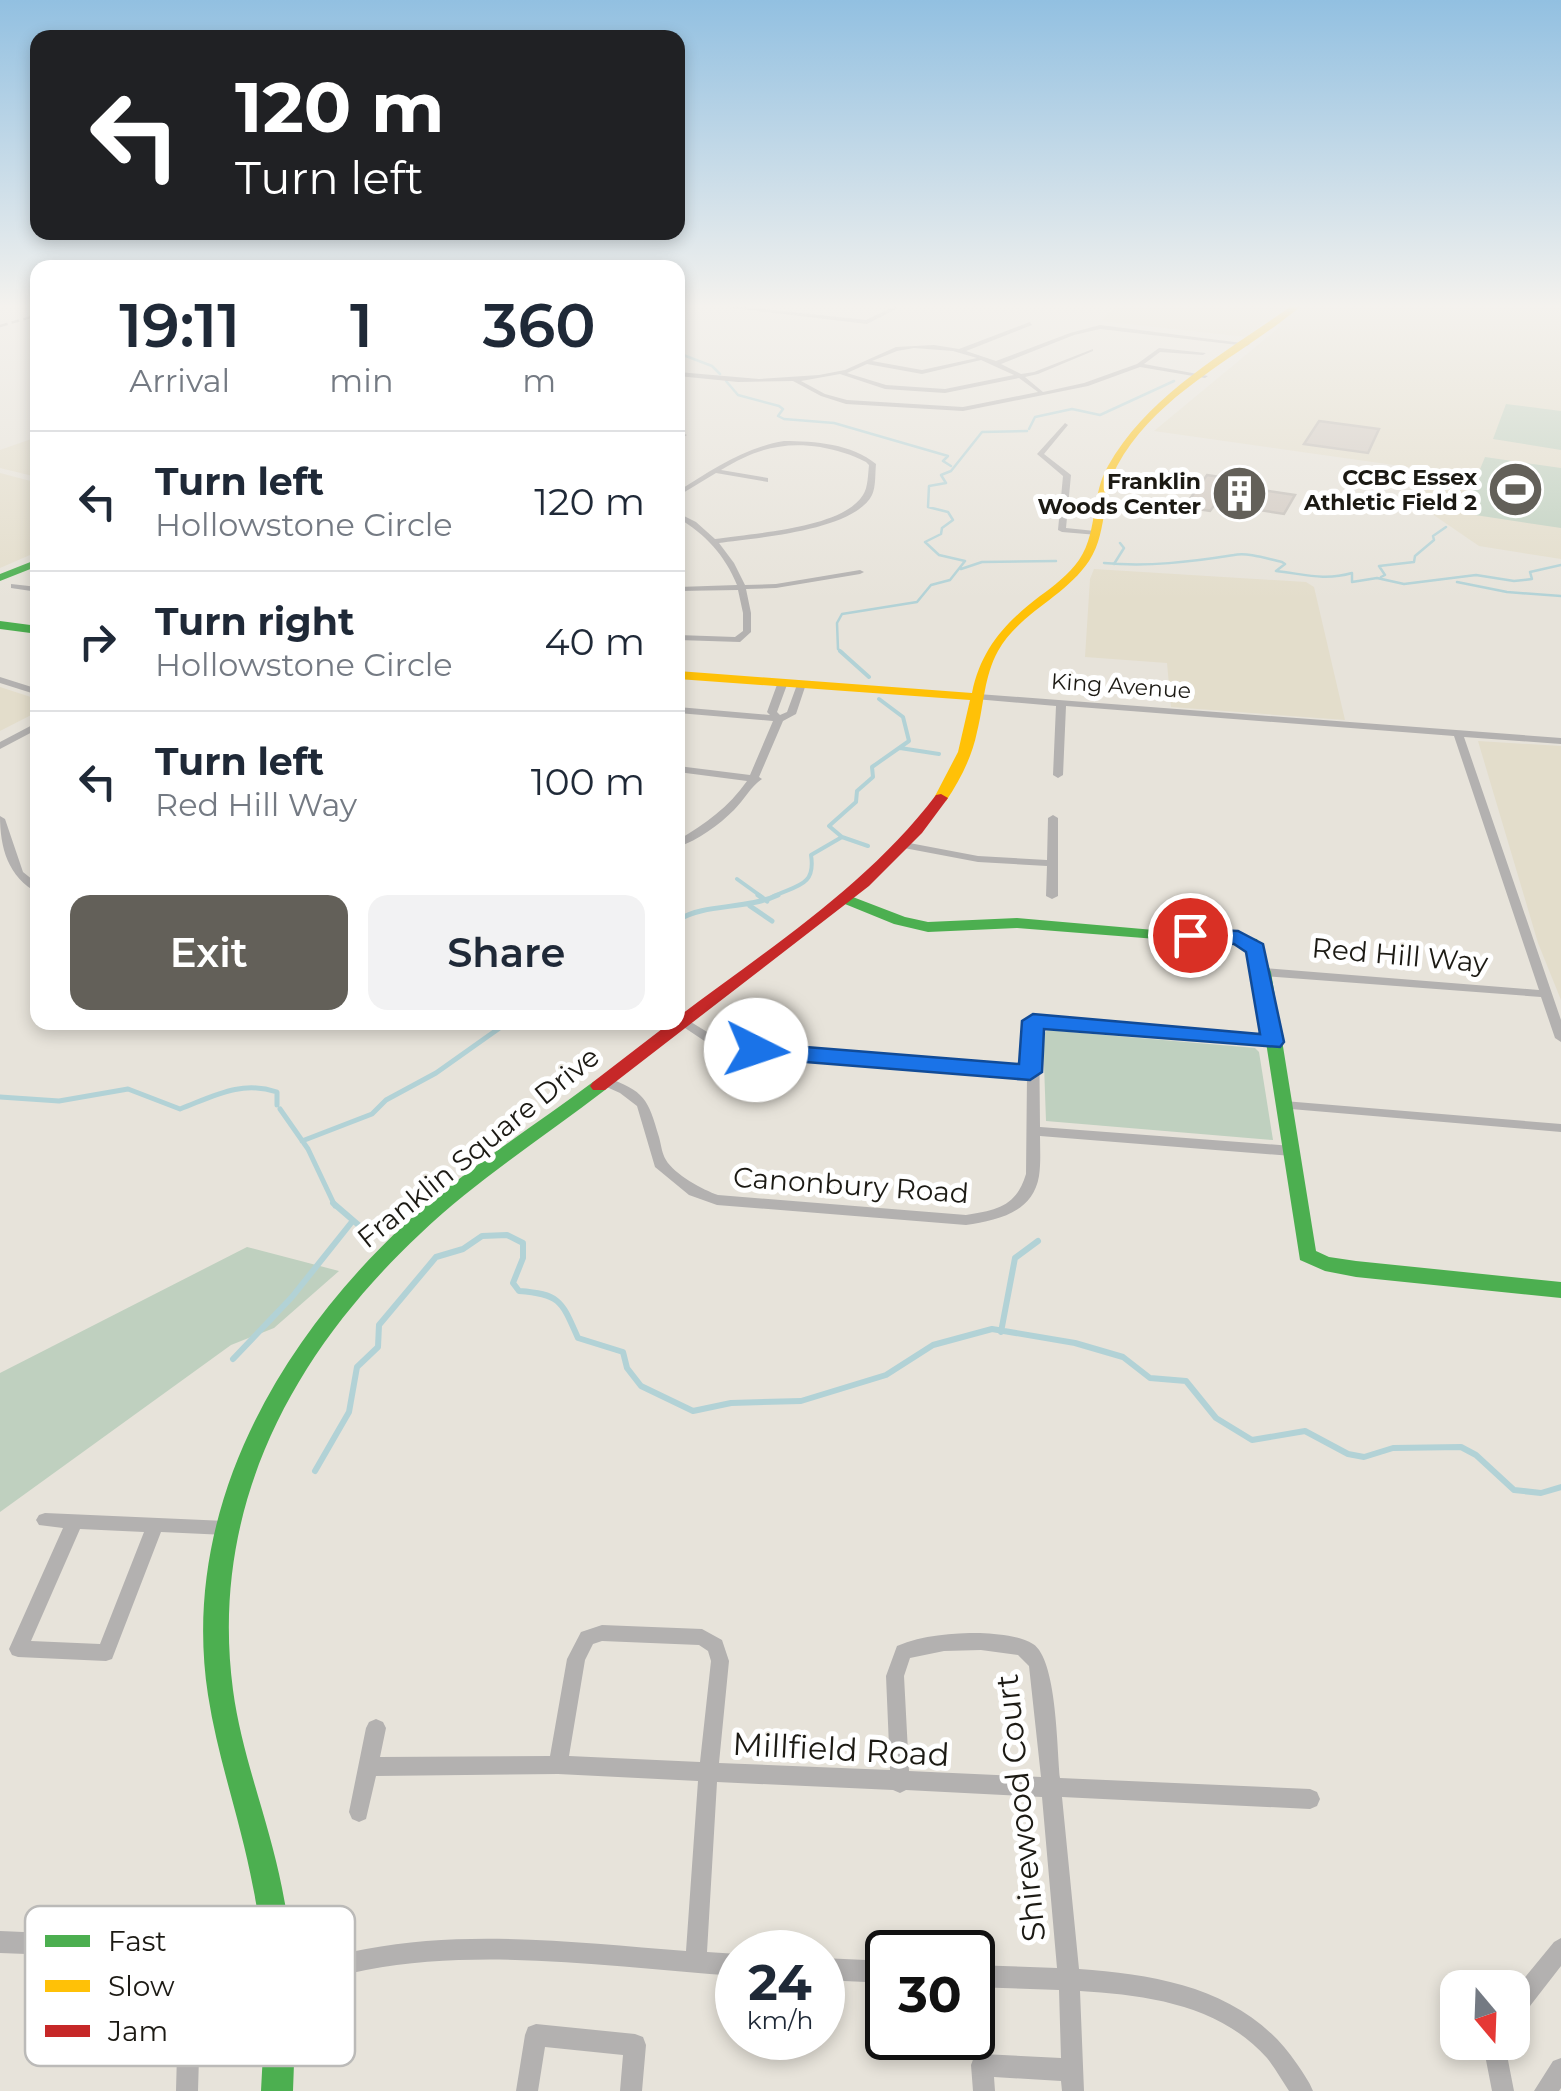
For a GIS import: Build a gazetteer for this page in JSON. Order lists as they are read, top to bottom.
{
  "streets": {
    "street": [
      "King Avenue",
      "Red Hill Way",
      "Franklin Square Drive",
      "Canonbury Road",
      "Millfield Road",
      "Shirewood Court"
    ]
  },
  "crossings": [
    ["King Avenue", "Franklin Square Drive"],
    ["Franklin Square Drive", "Canonbury Road"],
    ["Millfield Road", "Shirewood Court"]
  ],
  "places": {
    "sports": ["CCBC Essex Athletic Field 2"],
    "building": ["Franklin Woods Center"]
  },
  "legend": ["Fast", "Slow", "Jam"],
  "north": "bottom",
  "page": {
    "turn": ["120 m", "Turn left"],
    "eta": [
      "19:11",
      "Arrival",
      "1",
      "min",
      "360",
      "m"
    ],
    "list": [
      {
        "name": "Turn left",
        "note": "Hollowstone Circle",
        "value": "120 m"
      },
      {
        "name": "Turn right",
        "note": "Hollowstone Circle",
        "value": "40 m"
      },
      {
        "name": "Turn left",
        "note": "Red Hill Way",
        "value": "100 m"
      }
    ],
    "buttons": ["Exit", "Share"],
    "speed": "24 km/h",
    "limit": "30"
  }
}
